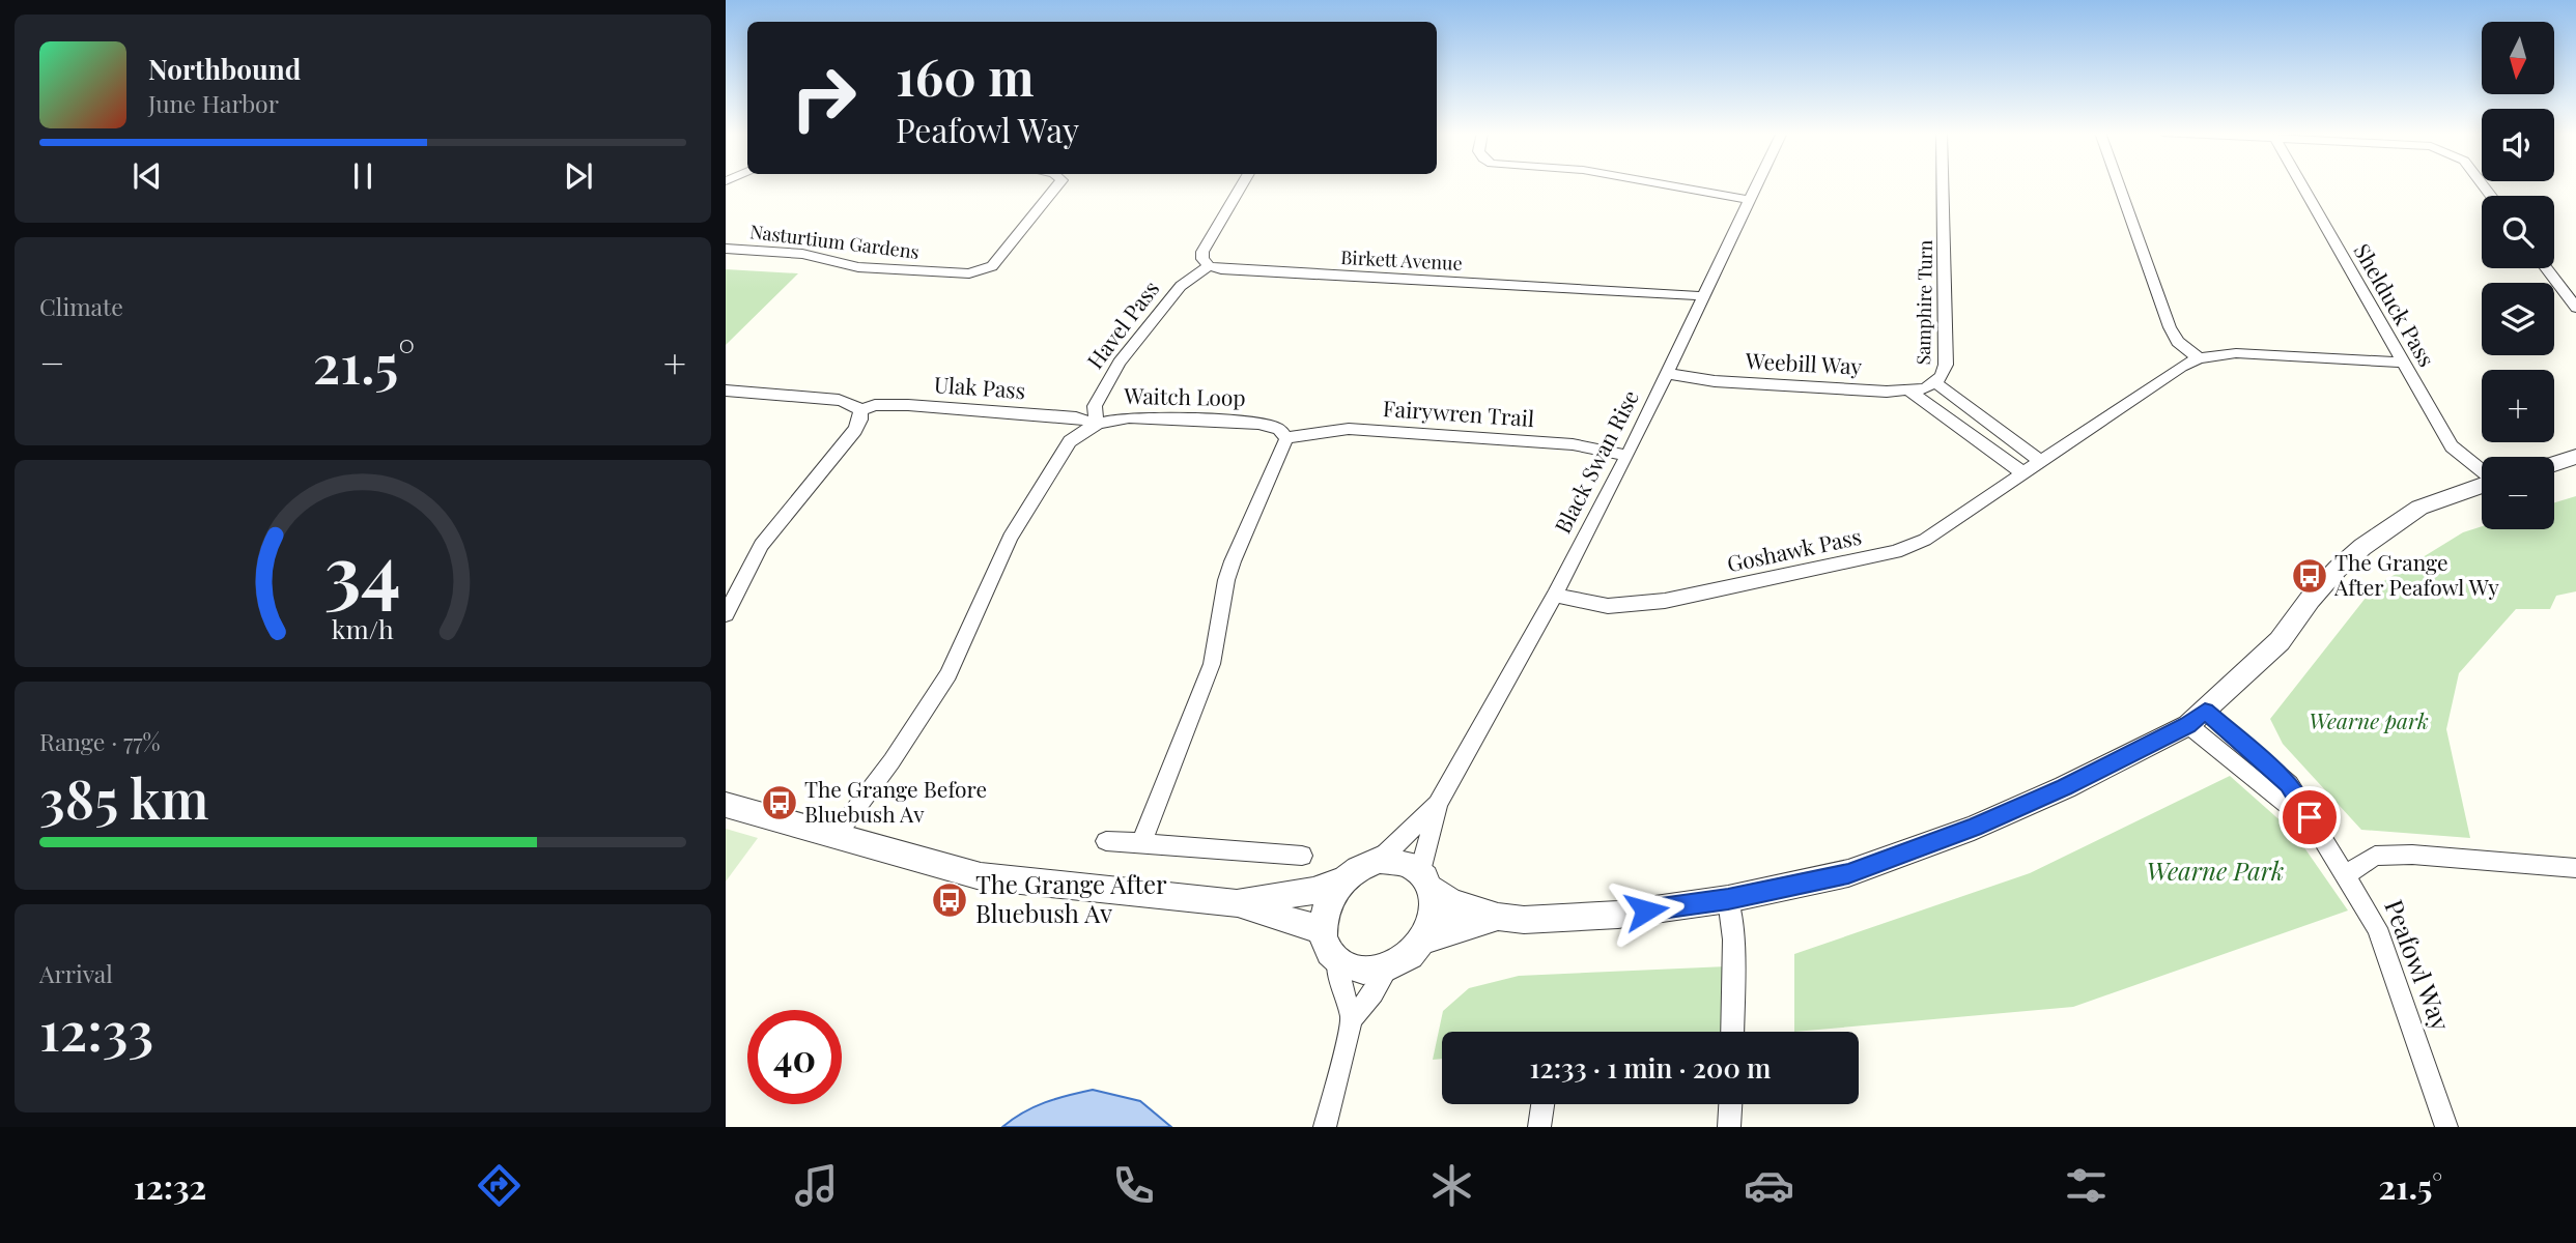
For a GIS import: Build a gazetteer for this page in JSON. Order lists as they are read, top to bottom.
{
  "streets": {
    "street": [
      "Nasturtium Gardens",
      "Birkett Avenue",
      "Samphire Turn",
      "Shelduck Pass",
      "Havel Pass",
      "Weebill Way",
      "Ulak Pass",
      "Waitch Loop",
      "Fairywren Trail",
      "Black Swan Rise",
      "Goshawk Pass",
      "Peafowl Way"
    ]
  },
  "crossings": [
    ["Birkett Avenue", "Havel Pass"],
    ["Birkett Avenue", "Black Swan Rise"],
    ["Samphire Turn", "Weebill Way"],
    ["Shelduck Pass", "Goshawk Pass"],
    ["Havel Pass", "Ulak Pass"],
    ["Havel Pass", "Waitch Loop"],
    ["Weebill Way", "Black Swan Rise"],
    ["Ulak Pass", "Waitch Loop"],
    ["Waitch Loop", "Fairywren Trail"],
    ["Fairywren Trail", "Black Swan Rise"],
    ["Black Swan Rise", "Goshawk Pass"]
  ],
  "parks": ["Wearne park", "Wearne Park"],
  "places": {
    "bus stop": ["The Grange After Peafowl Wy", "The Grange Before Bluebush Av", "The Grange After Bluebush Av"]
  },
  "north": "bottom",
  "page": {
    "map_buttons": ["+", "−"],
    "turn": ["160 m", "Peafowl Way"],
    "song": ["Northbound", "June Harbor"],
    "tile": [
      "Climate",
      ["Range · 77%", "385 km"],
      ["Arrival", "12:33"]
    ],
    "heat": ["−", "21.5°", "+"],
    "limit": "40",
    "trip": "12:33 · 1 min · 200 m",
    "tabs": ["12:32", "21.5°"],
    "gauge": ["34", "km/h"]
  }
}
